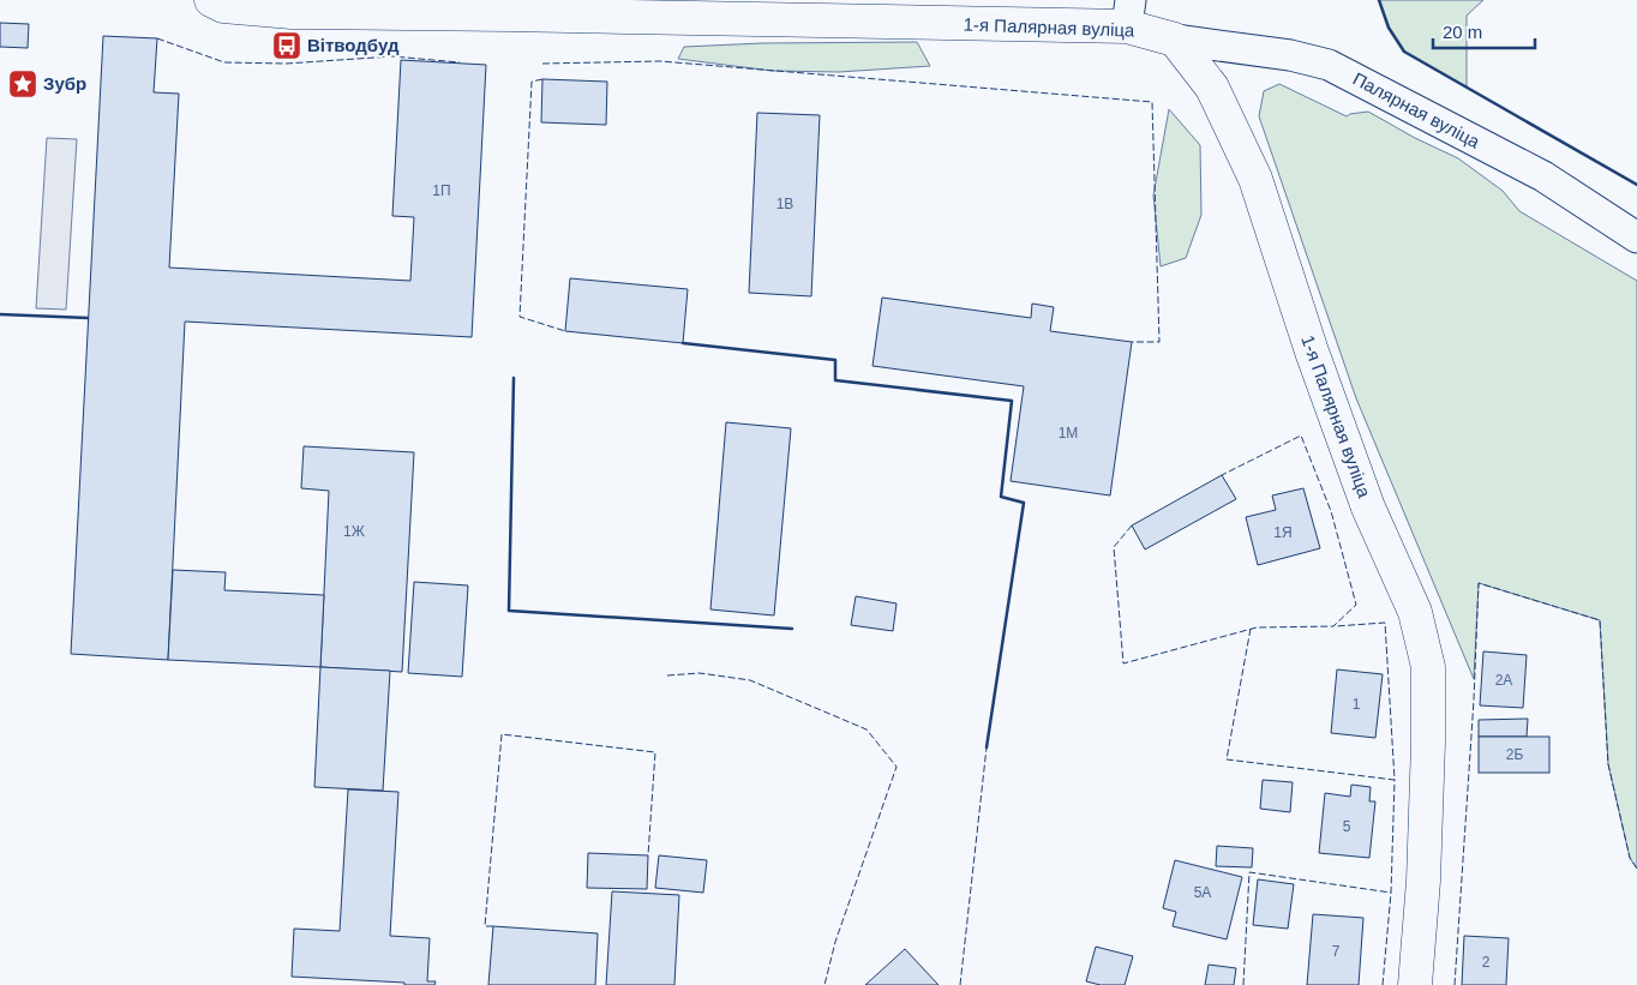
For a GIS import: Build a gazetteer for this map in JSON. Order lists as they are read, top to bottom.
{
  "streets": {
    "street": ["1-я Палярная вуліца", "Палярная вуліца"]
  },
  "crossings": [
    ["1-я Палярная вуліца", "Палярная вуліца"]
  ],
  "places": {
    "bus stop": ["Вітводбуд"],
    "place": ["Зубр"]
  },
  "house_numbers": [
    "1П",
    "1В",
    "1М",
    "1Ж",
    "1Я",
    "2А",
    "1",
    "2Б",
    "5",
    "5А",
    "7",
    "2"
  ],
  "scale_bar": "20 m"
}
